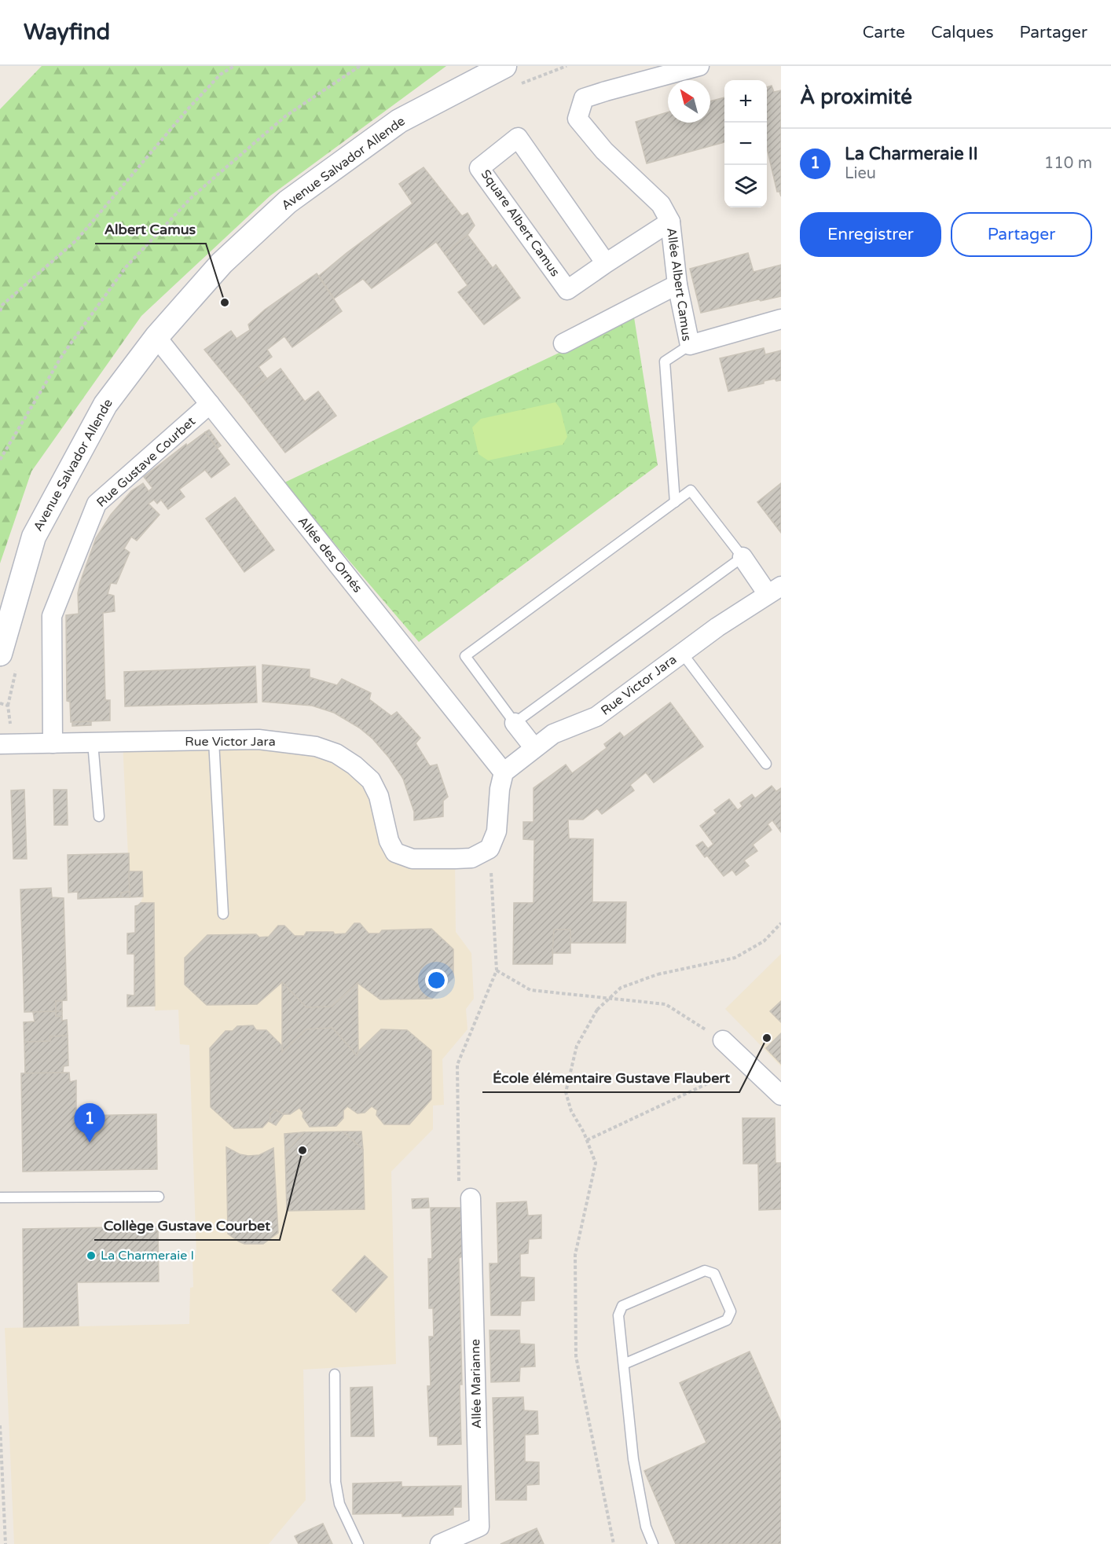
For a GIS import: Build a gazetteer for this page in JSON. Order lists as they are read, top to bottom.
{
  "streets": {
    "street": [
      "Avenue Salvador Allende",
      "Square Albert Camus",
      "Allée Albert Camus",
      "Rue Gustave Courbet",
      "Allée des Ornés",
      "Rue Victor Jara",
      "Allée Marianne"
    ]
  },
  "crossings": [
    ["Avenue Salvador Allende", "Allée des Ornés"],
    ["Square Albert Camus", "Allée Albert Camus"],
    ["Rue Gustave Courbet", "Allée des Ornés"],
    ["Rue Gustave Courbet", "Rue Victor Jara"],
    ["Allée des Ornés", "Rue Victor Jara"]
  ],
  "places": [
    "Albert Camus",
    "École élémentaire Gustave Flaubert",
    "Collège Gustave Courbet",
    "La Charmeraie I"
  ],
  "north": "top left",
  "page": {
    "header": "Wayfind",
    "nav": ["Carte", "Calques", "Partager"],
    "heading": "À proximité",
    "map_buttons": ["+", "−"],
    "list": [
      {
        "mark": "1",
        "name": "La Charmeraie II",
        "note": "Lieu",
        "value": "110 m"
      }
    ],
    "buttons": ["Enregistrer", "Partager"],
    "pins": "1"
  }
}
